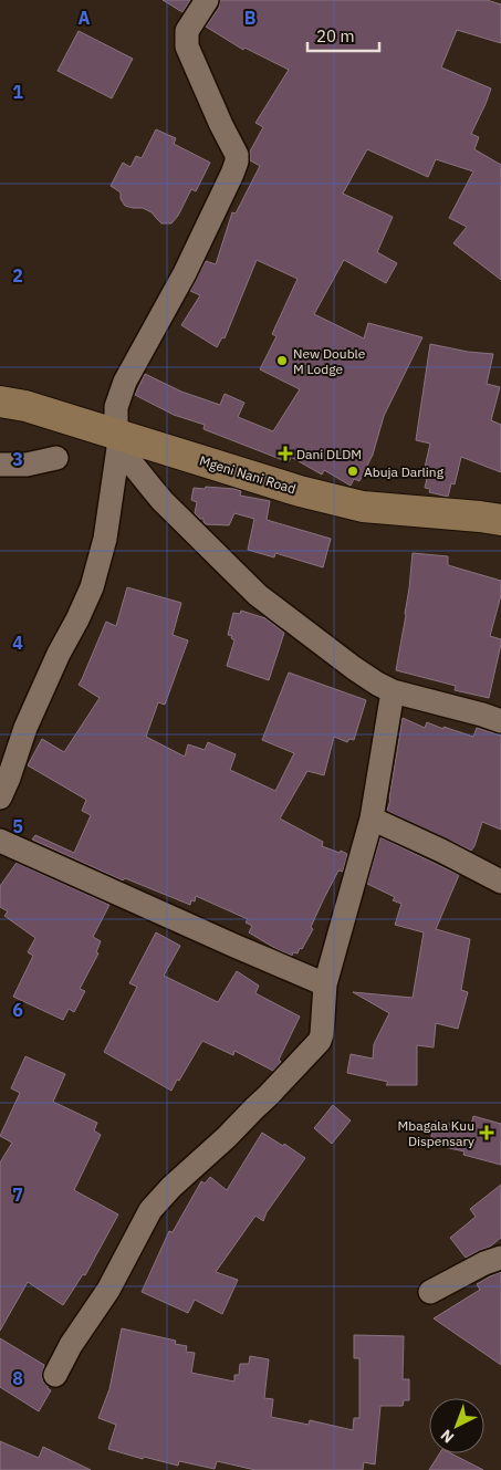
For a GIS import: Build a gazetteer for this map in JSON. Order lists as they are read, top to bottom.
{
  "streets": {
    "street": ["Mgeni Nani Road"]
  },
  "places": {
    "other": ["New Double M Lodge", "Abuja Darling"],
    "health": ["Dani DLDM", "Mbagala Kuu Dispensary"]
  },
  "scale_bar": "20 m",
  "north": "bottom left",
  "grid": {
    "columns": ["A", "B"],
    "rows": [
      "1",
      "2",
      "3",
      "4",
      "5",
      "6",
      "7",
      "8"
    ]
  }
}
